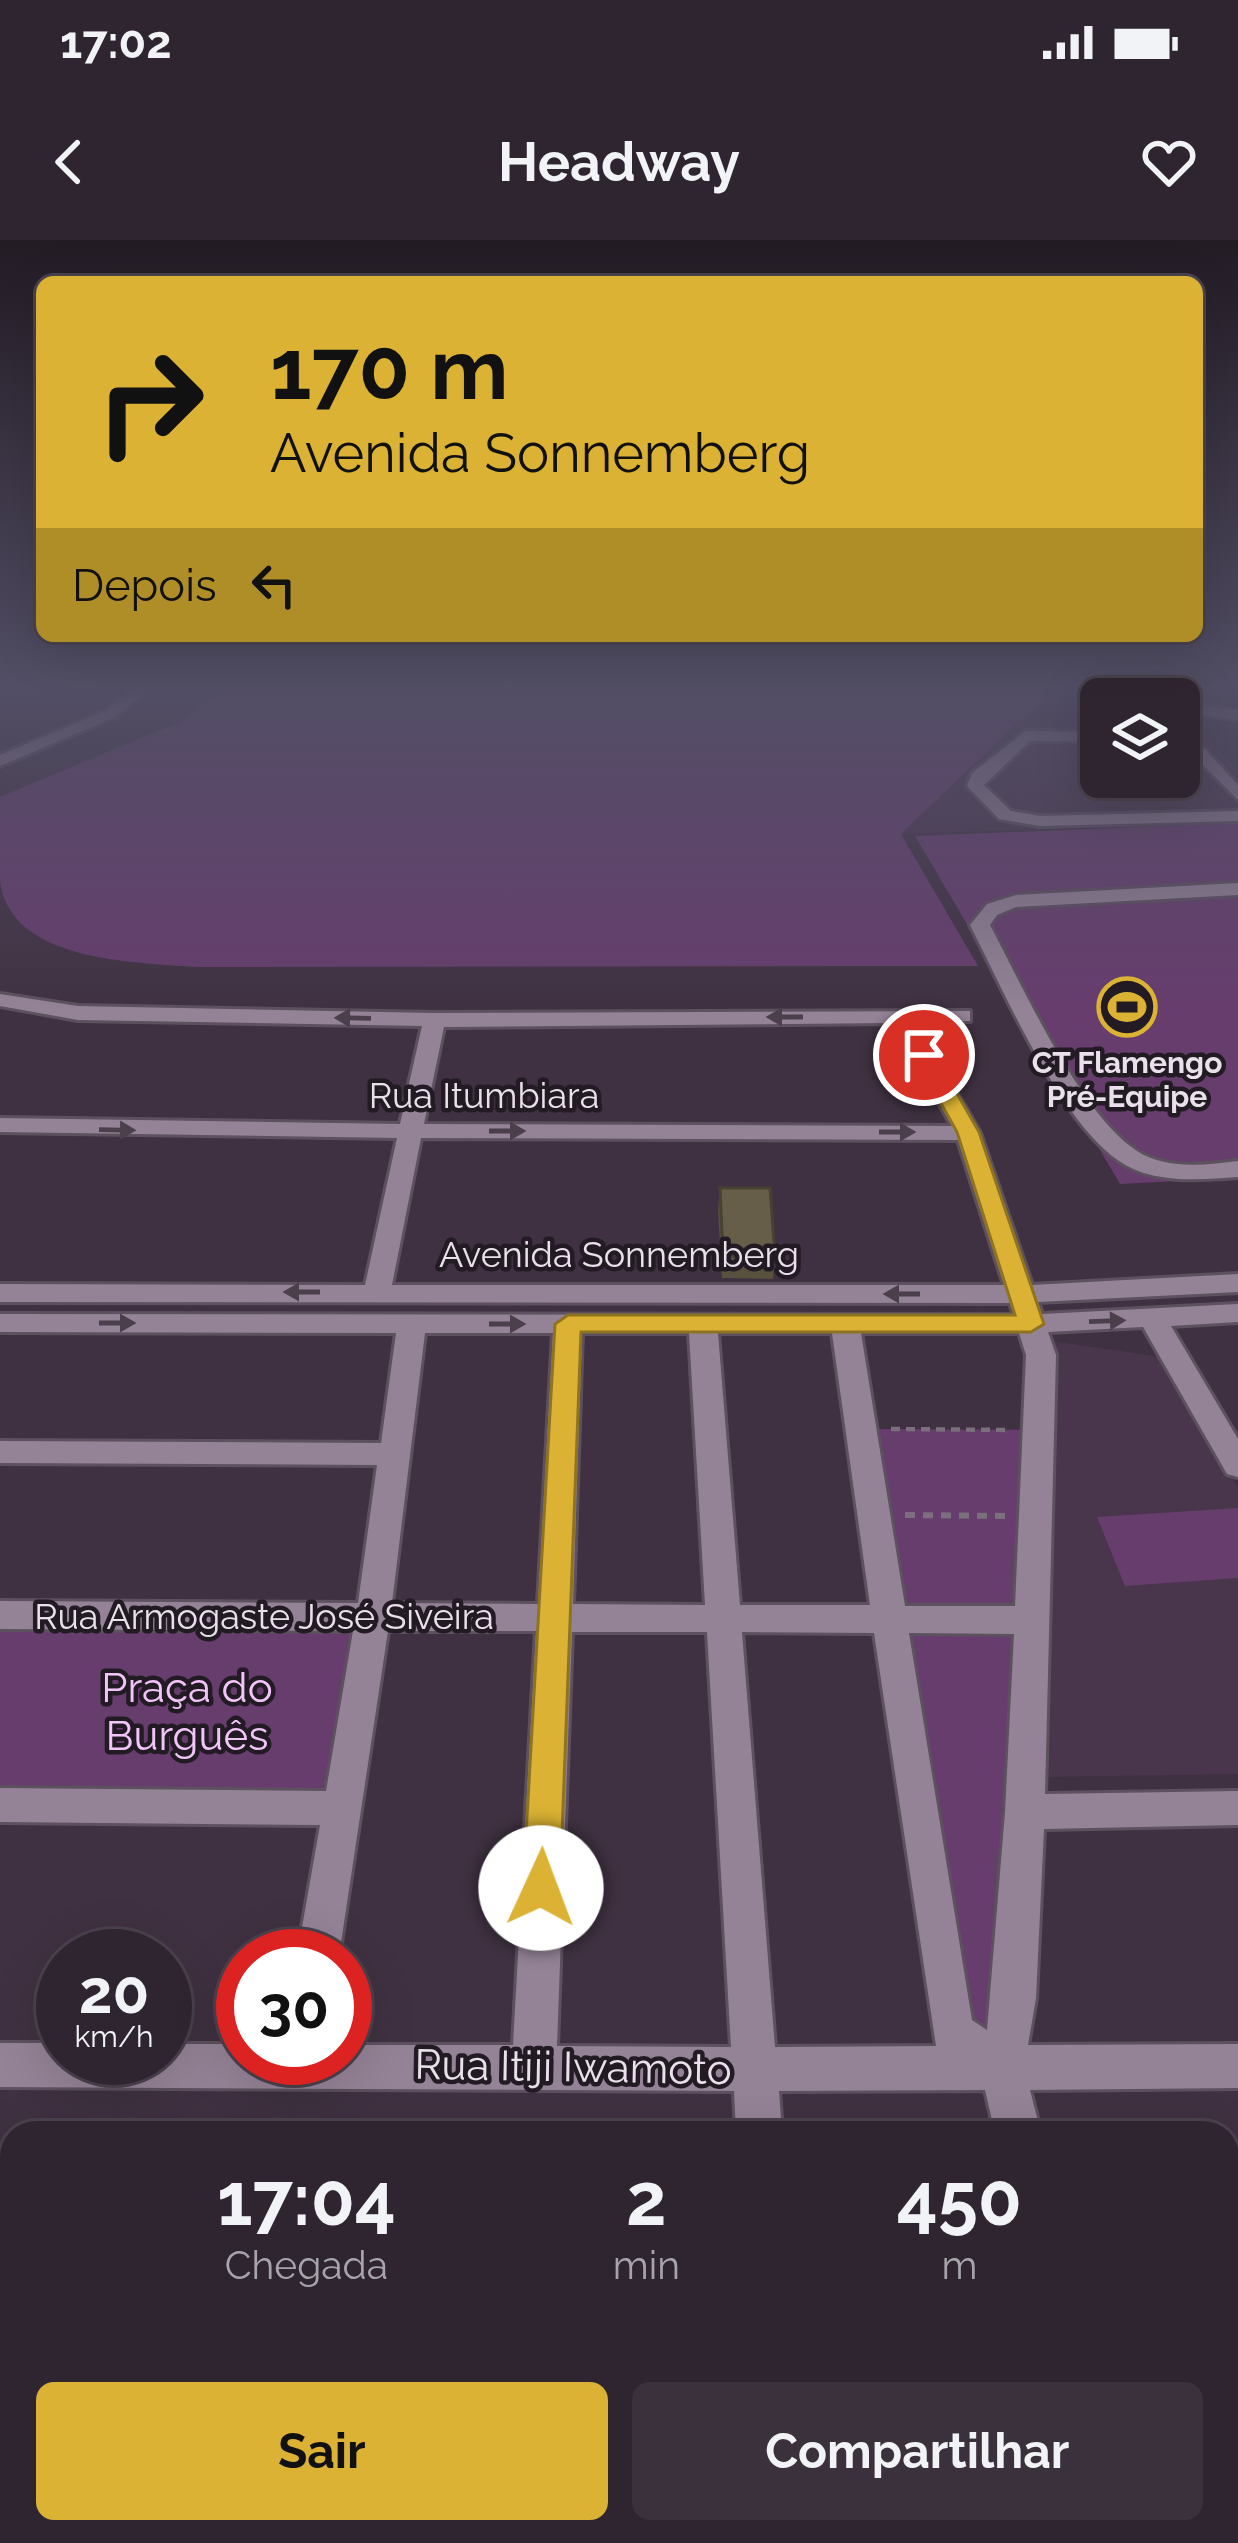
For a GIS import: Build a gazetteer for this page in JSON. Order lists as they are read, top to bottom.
{
  "streets": {
    "street": [
      "Rua Itumbiara",
      "Avenida Sonnemberg",
      "Rua Armogaste José Siveira",
      "Rua Itiji Iwamoto"
    ]
  },
  "parks": ["Praça do Burguês"],
  "places": {
    "sports": ["CT Flamengo Pré-Equipe"]
  },
  "page": {
    "status": "17:02",
    "header": "Headway",
    "turn": ["170 m", "Avenida Sonnemberg"],
    "then": "Depois",
    "speed": "20 km/h",
    "limit": "30",
    "eta": [
      "17:04",
      "Chegada",
      "2",
      "min",
      "450",
      "m"
    ],
    "buttons": ["Sair", "Compartilhar"]
  }
}
